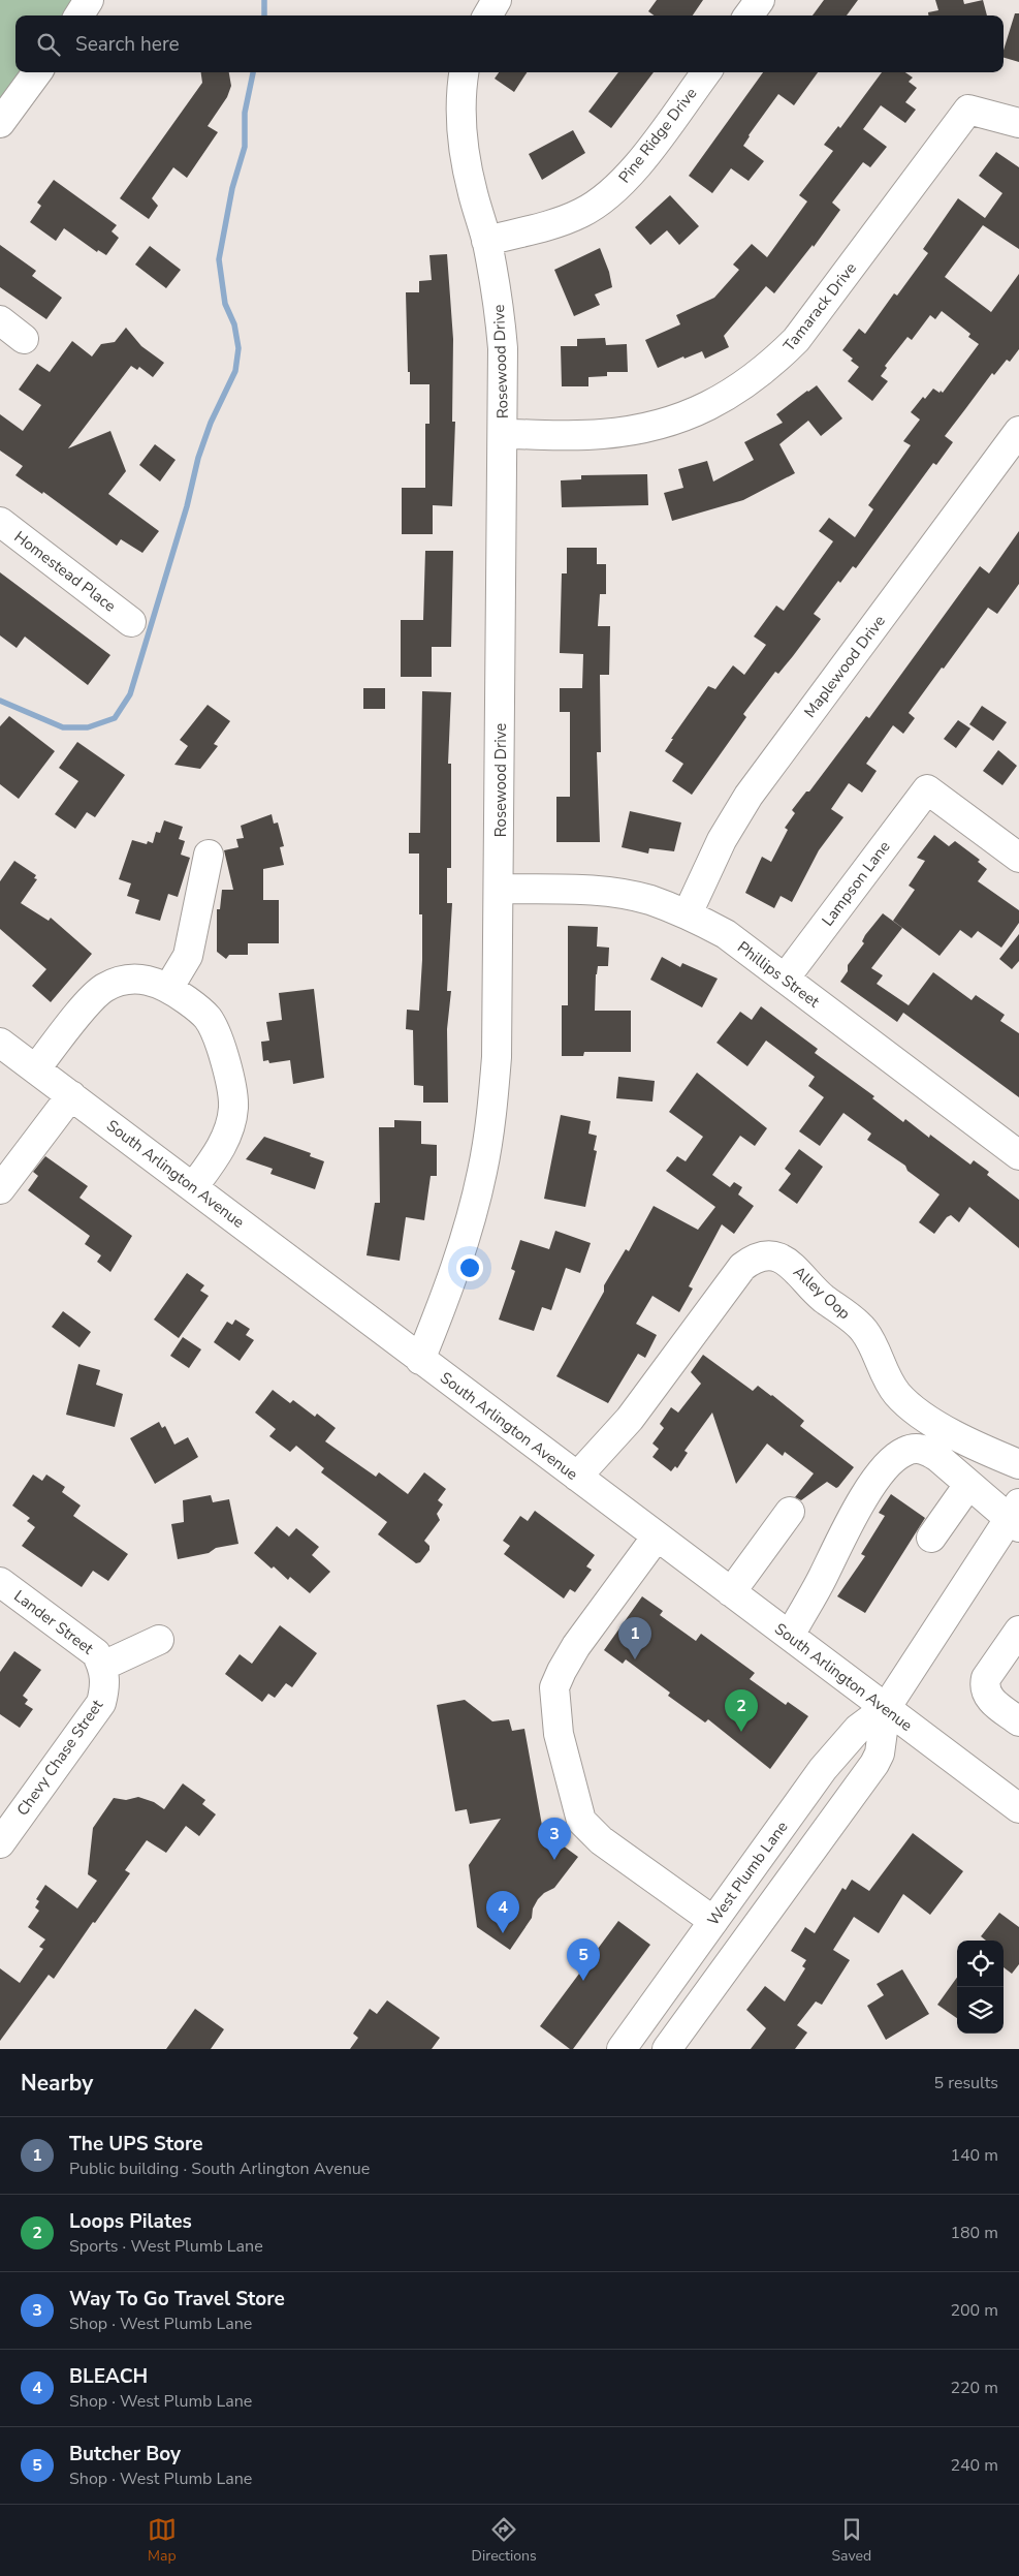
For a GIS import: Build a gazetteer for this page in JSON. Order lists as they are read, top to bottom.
{
  "streets": {
    "street": [
      "Pine Ridge Drive",
      "Tamarack Drive",
      "Rosewood Drive",
      "Homestead Place",
      "Maplewood Drive",
      "Lampson Lane",
      "Phillips Street",
      "South Arlington Avenue",
      "Alley Oop",
      "Lander Street",
      "Chevy Chase Street",
      "West Plumb Lane"
    ]
  },
  "crossings": [
    ["Pine Ridge Drive", "Rosewood Drive"],
    ["Tamarack Drive", "Rosewood Drive"],
    ["Rosewood Drive", "Phillips Street"],
    ["Rosewood Drive", "South Arlington Avenue"],
    ["Maplewood Drive", "Phillips Street"],
    ["Lampson Lane", "Phillips Street"],
    ["South Arlington Avenue", "Alley Oop"],
    ["South Arlington Avenue", "West Plumb Lane"],
    ["Lander Street", "Chevy Chase Street"]
  ],
  "page": {
    "search": "Search here",
    "pins": [
      "1",
      "2",
      "3",
      "4",
      "5"
    ],
    "heading": ["Nearby", "5 results"],
    "list": [
      {
        "mark": "1",
        "name": "The UPS Store",
        "note": "Public building · South Arlington Avenue",
        "value": "140 m"
      },
      {
        "mark": "2",
        "name": "Loops Pilates",
        "note": "Sports · West Plumb Lane",
        "value": "180 m"
      },
      {
        "mark": "3",
        "name": "Way To Go Travel Store",
        "note": "Shop · West Plumb Lane",
        "value": "200 m"
      },
      {
        "mark": "4",
        "name": "BLEACH",
        "note": "Shop · West Plumb Lane",
        "value": "220 m"
      },
      {
        "mark": "5",
        "name": "Butcher Boy",
        "note": "Shop · West Plumb Lane",
        "value": "240 m"
      }
    ],
    "nav": ["Map", "Directions", "Saved"]
  }
}
